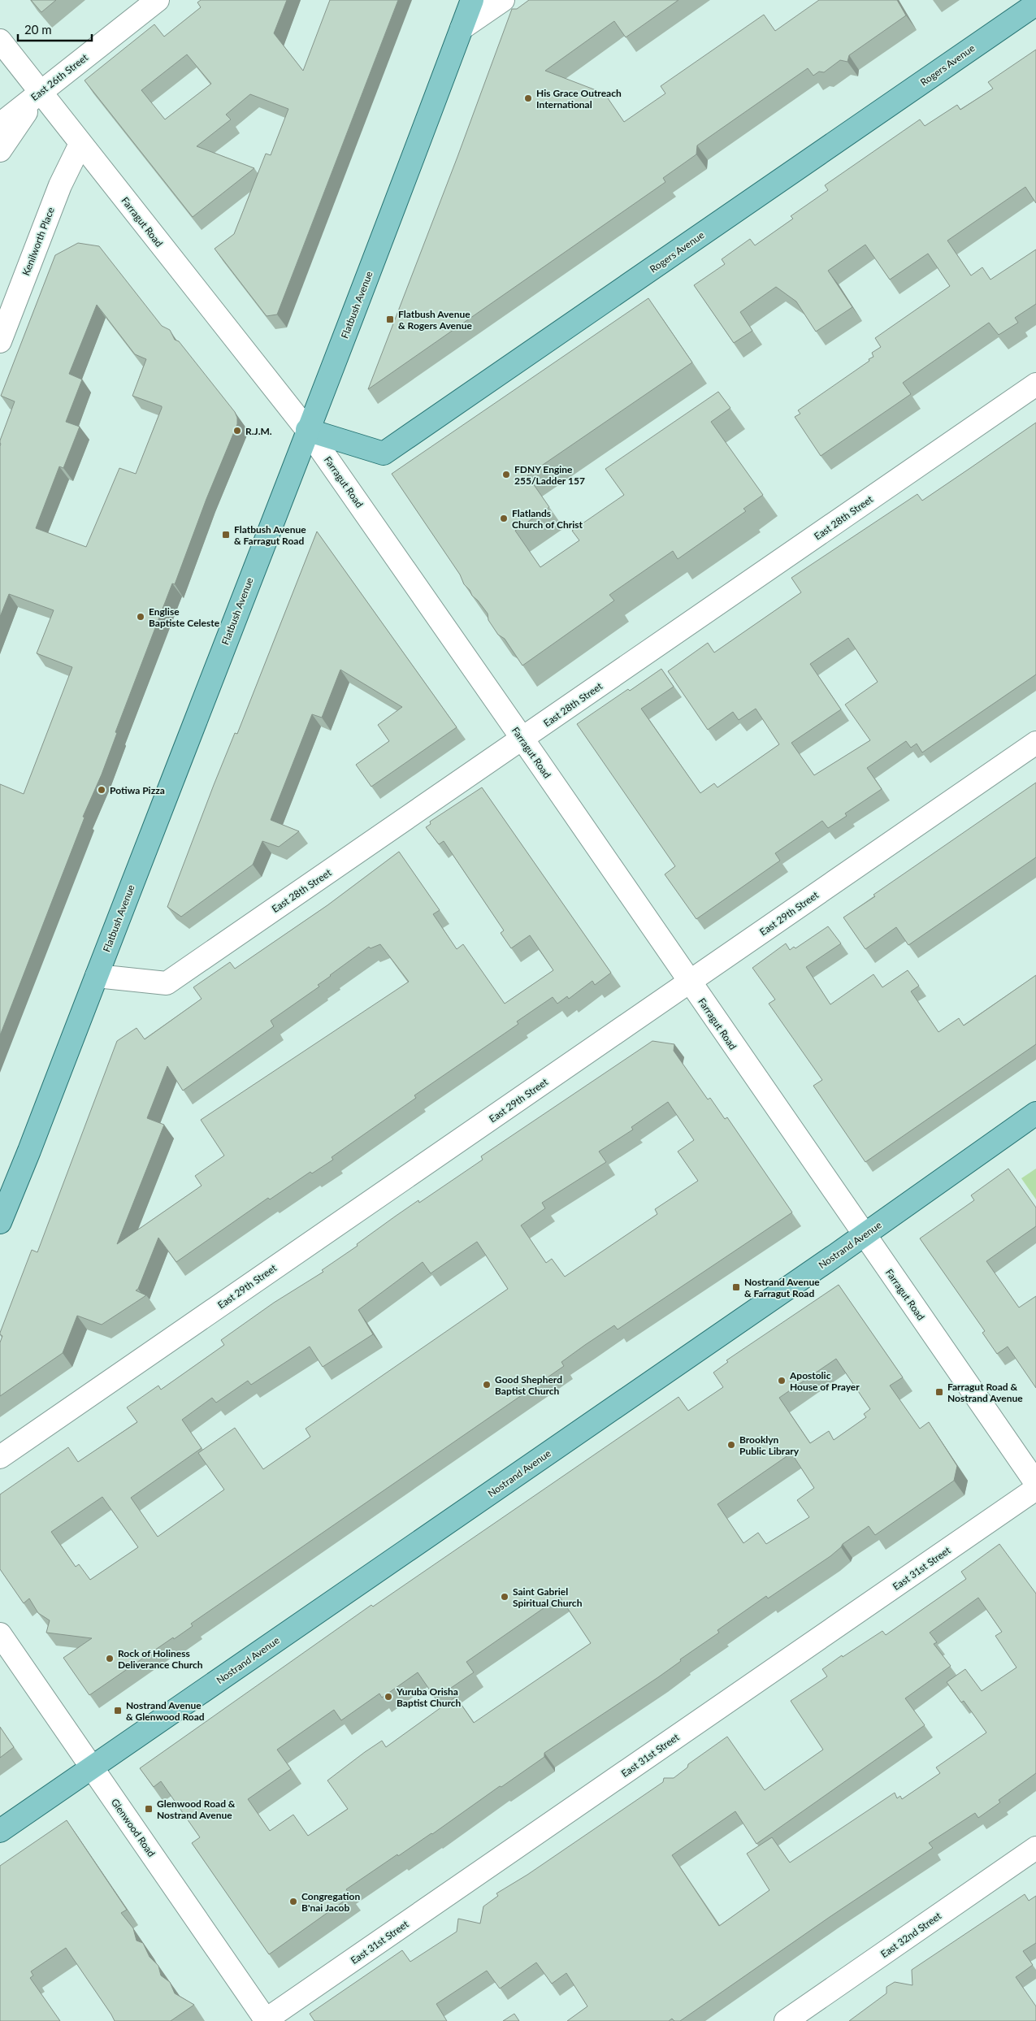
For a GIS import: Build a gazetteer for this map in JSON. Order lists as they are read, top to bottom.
{
  "streets": {
    "main road": ["Rogers Avenue", "Flatbush Avenue", "Nostrand Avenue"],
    "street": [
      "East 26th Street",
      "Farragut Road",
      "Kenilworth Place",
      "East 28th Street",
      "East 29th Street",
      "East 31st Street",
      "Glenwood Road",
      "East 32nd Street"
    ]
  },
  "crossings": [
    ["Rogers Avenue", "Farragut Road"],
    ["Rogers Avenue", "Flatbush Avenue"],
    ["East 26th Street", "Farragut Road"],
    ["Farragut Road", "Kenilworth Place"],
    ["Farragut Road", "Flatbush Avenue"],
    ["Farragut Road", "East 28th Street"],
    ["Farragut Road", "East 29th Street"],
    ["Farragut Road", "Nostrand Avenue"],
    ["Flatbush Avenue", "East 28th Street"],
    ["Nostrand Avenue", "Glenwood Road"],
    ["East 31st Street", "Glenwood Road"]
  ],
  "places": {
    "other": [
      "His Grace Outreach International",
      "R.J.M.",
      "FDNY Engine 255/Ladder 157",
      "Flatlands Church of Christ",
      "Englise Baptiste Celeste",
      "Potiwa Pizza",
      "Apostolic House of Prayer",
      "Good Shepherd Baptist Church",
      "Brooklyn Public Library",
      "Saint Gabriel Spiritual Church",
      "Rock of Holiness Deliverance Church",
      "Yuruba Orisha Baptist Church",
      "Congregation B'nai Jacob"
    ],
    "transit": [
      "Flatbush Avenue & Rogers Avenue",
      "Flatbush Avenue & Farragut Road",
      "Nostrand Avenue & Farragut Road",
      "Farragut Road & Nostrand Avenue",
      "Nostrand Avenue & Glenwood Road",
      "Glenwood Road & Nostrand Avenue"
    ]
  },
  "scale_bar": "20 m"
}
